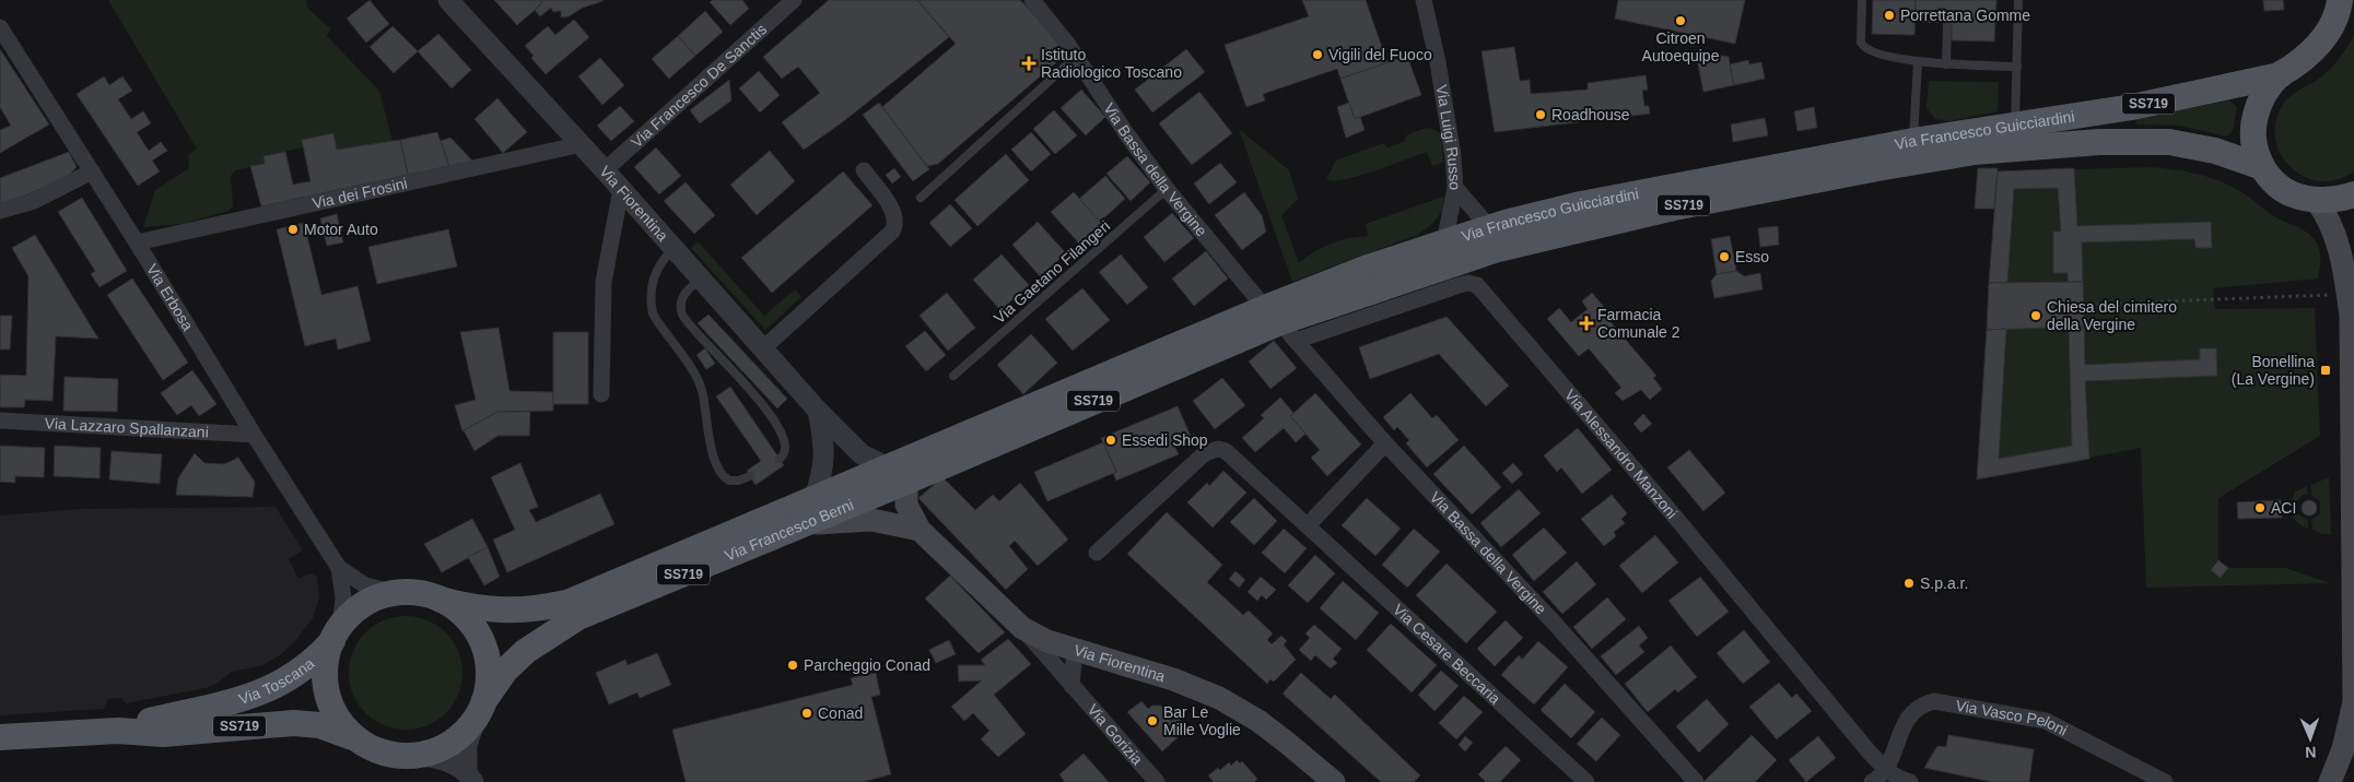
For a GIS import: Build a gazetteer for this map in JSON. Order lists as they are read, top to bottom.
{
  "streets": {
    "main road": [
      "SS719",
      "Via Francesco Guicciardini",
      "Via Fiorentina",
      "Via Francesco Berni",
      "Via Toscana"
    ],
    "street": [
      "Via Francesco De Sanctis",
      "Via Luigi Russo",
      "Via Bassa della Vergine",
      "Via dei Frosini",
      "Via Erbosa",
      "Via Lazzaro Spallanzani",
      "Via Alessandro Manzoni",
      "Via Cesare Beccaria",
      "Via Vasco Peloni",
      "Via Gorizia"
    ],
    "lane": ["Via Gaetano Filangeri"]
  },
  "crossings": [
    ["Via Francesco De Sanctis", "Via Fiorentina"],
    ["SS719", "Via Erbosa"],
    ["SS719", "Via Francesco Berni"],
    ["SS719", "Via Toscana"],
    ["Via Francesco Guicciardini", "Via Luigi Russo"],
    ["Via Francesco Guicciardini", "Via Bassa della Vergine"],
    ["Via Francesco Guicciardini", "Via Fiorentina"],
    ["Via Francesco Guicciardini", "Via Alessandro Manzoni"],
    ["Via Francesco Guicciardini", "Via Francesco Berni"],
    ["Via Bassa della Vergine", "Via Gaetano Filangeri"],
    ["Via Bassa della Vergine", "Via Alessandro Manzoni"],
    ["Via dei Frosini", "Via Fiorentina"],
    ["Via dei Frosini", "Via Erbosa"],
    ["Via Fiorentina", "Via Francesco Berni"],
    ["Via Fiorentina", "Via Gorizia"],
    ["Via Erbosa", "Via Lazzaro Spallanzani"],
    ["Via Erbosa", "Via Francesco Berni"],
    ["Via Erbosa", "Via Toscana"],
    ["Via Alessandro Manzoni", "Via Vasco Peloni"],
    ["Via Francesco Berni", "Via Toscana"]
  ],
  "places": {
    "other": [
      "Porrettana Gomme",
      "Citroen Autoequipe",
      "Vigili del Fuoco",
      "Roadhouse",
      "Motor Auto",
      "Esso",
      "Chiesa del cimitero della Vergine",
      "Essedi Shop",
      "ACI",
      "S.p.a.r.",
      "Parcheggio Conad",
      "Conad",
      "Bar Le Mille Voglie"
    ],
    "health": ["Istituto Radiologico Toscano", "Farmacia Comunale 2"],
    "transit": ["Bonellina (La Vergine)"]
  },
  "north": "bottom"
}
